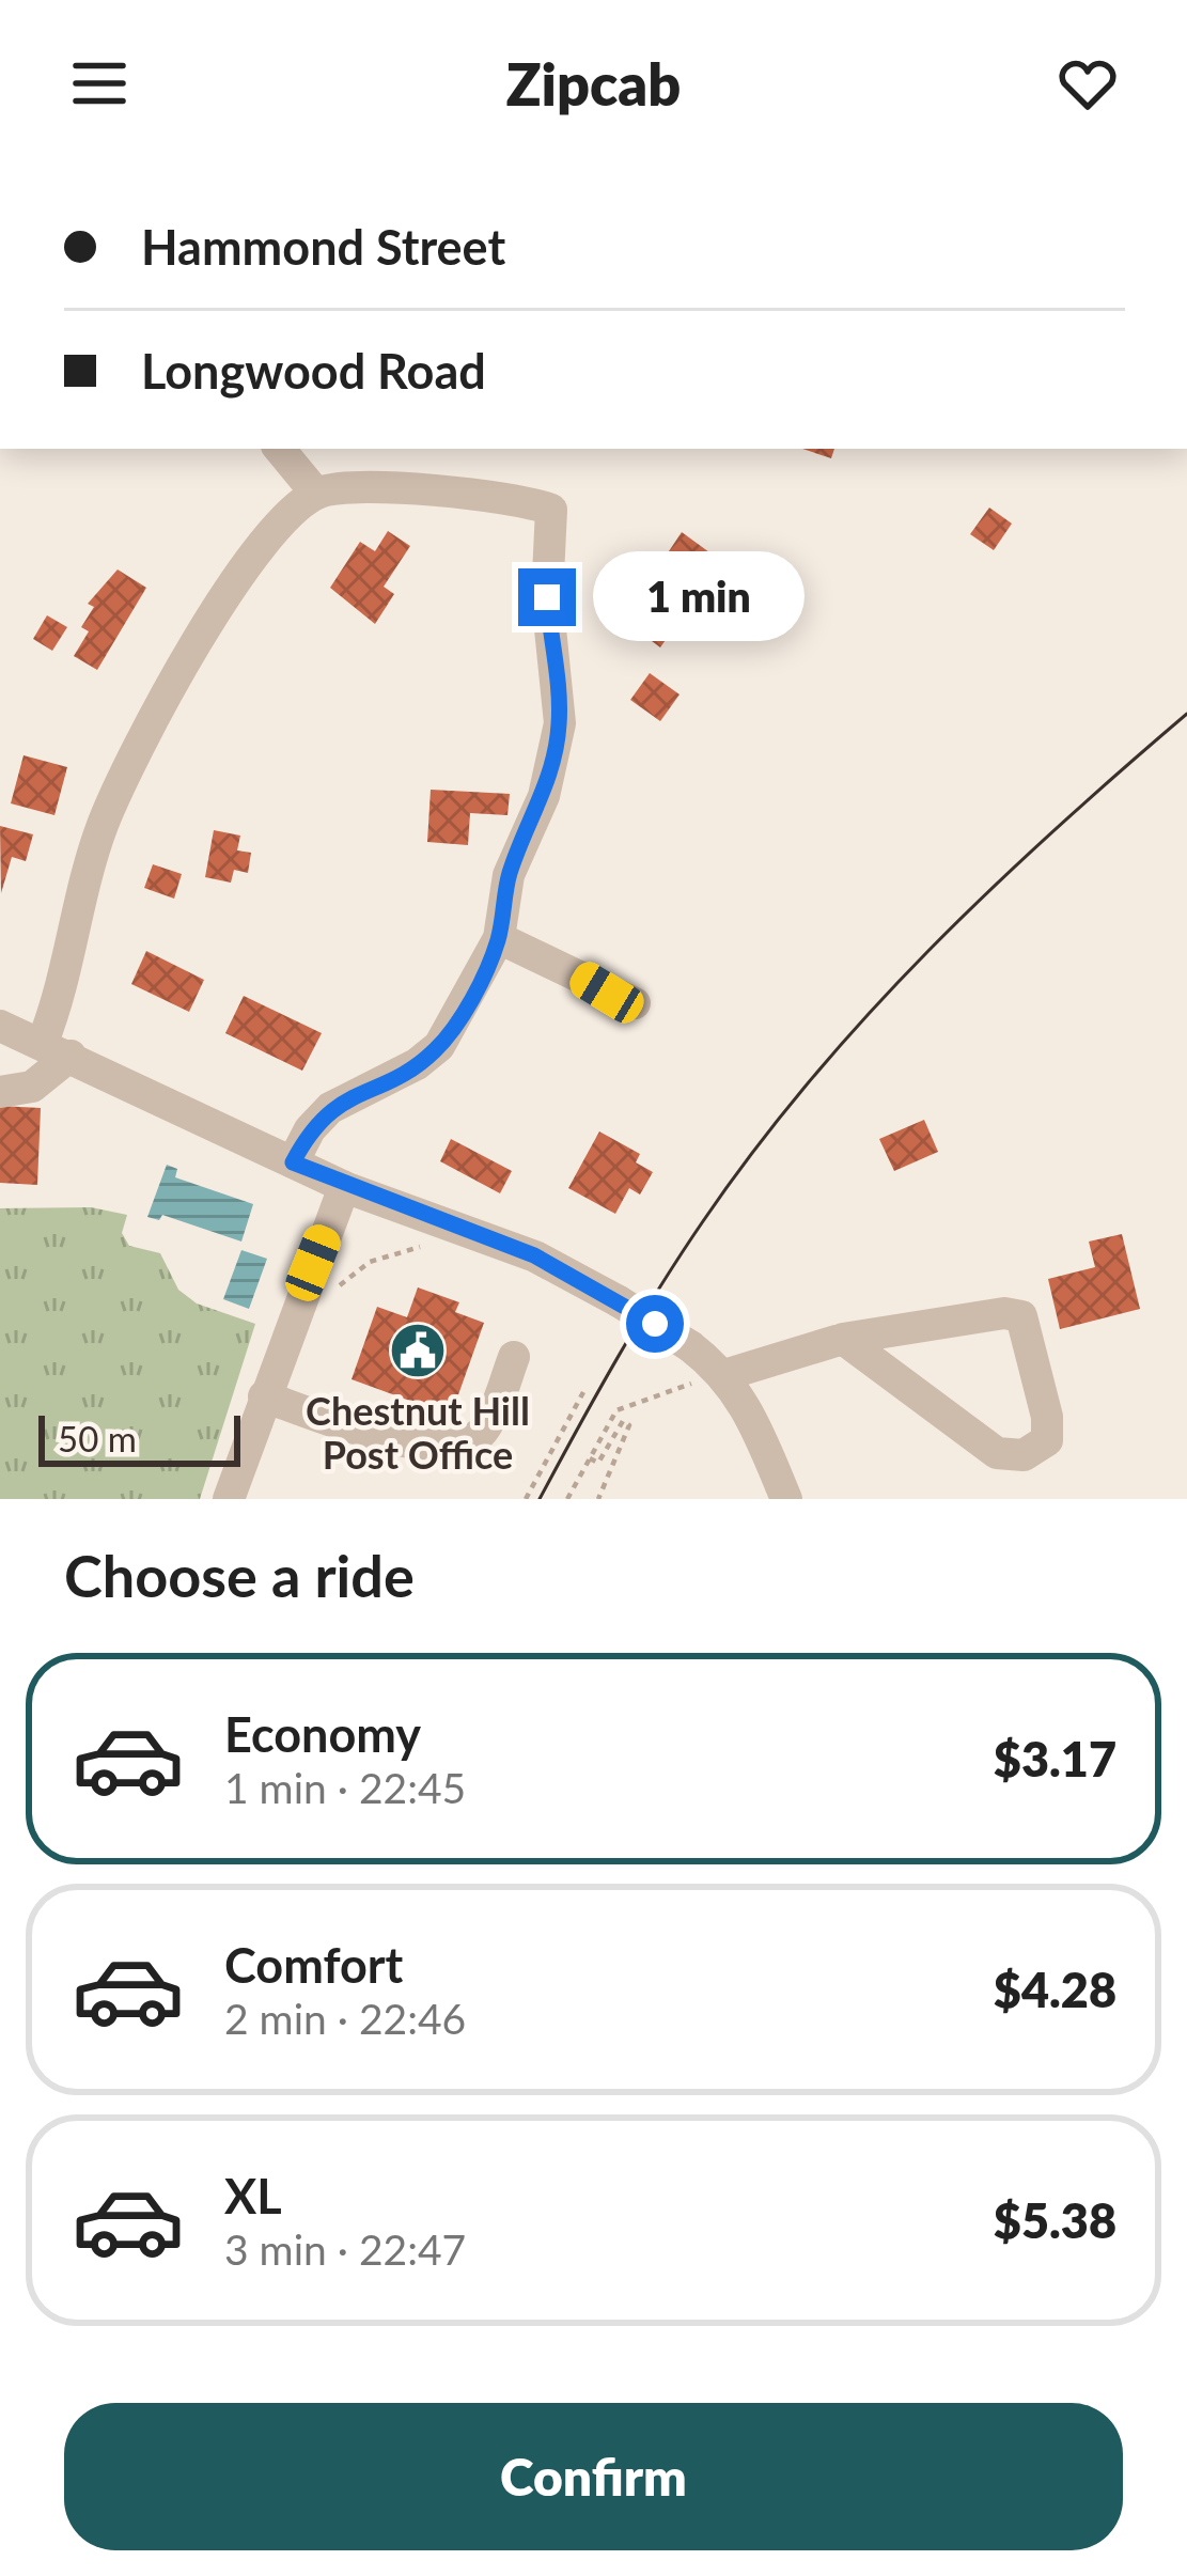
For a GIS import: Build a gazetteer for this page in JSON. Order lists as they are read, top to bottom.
{
  "places": {
    "public building": ["Chestnut Hill Post Office"]
  },
  "scale_bar": "50 m",
  "page": {
    "header": "Zipcab",
    "banner": ["Hammond Street", "Longwood Road"],
    "bubble": "1 min",
    "scale": "50 m",
    "heading": "Choose a ride",
    "list": [
      {
        "name": "Economy",
        "note": "1 min · 22:45",
        "value": "$3.17"
      },
      {
        "name": "Comfort",
        "note": "2 min · 22:46",
        "value": "$4.28"
      },
      {
        "name": "XL",
        "note": "3 min · 22:47",
        "value": "$5.38"
      }
    ],
    "buttons": "Confirm"
  }
}
